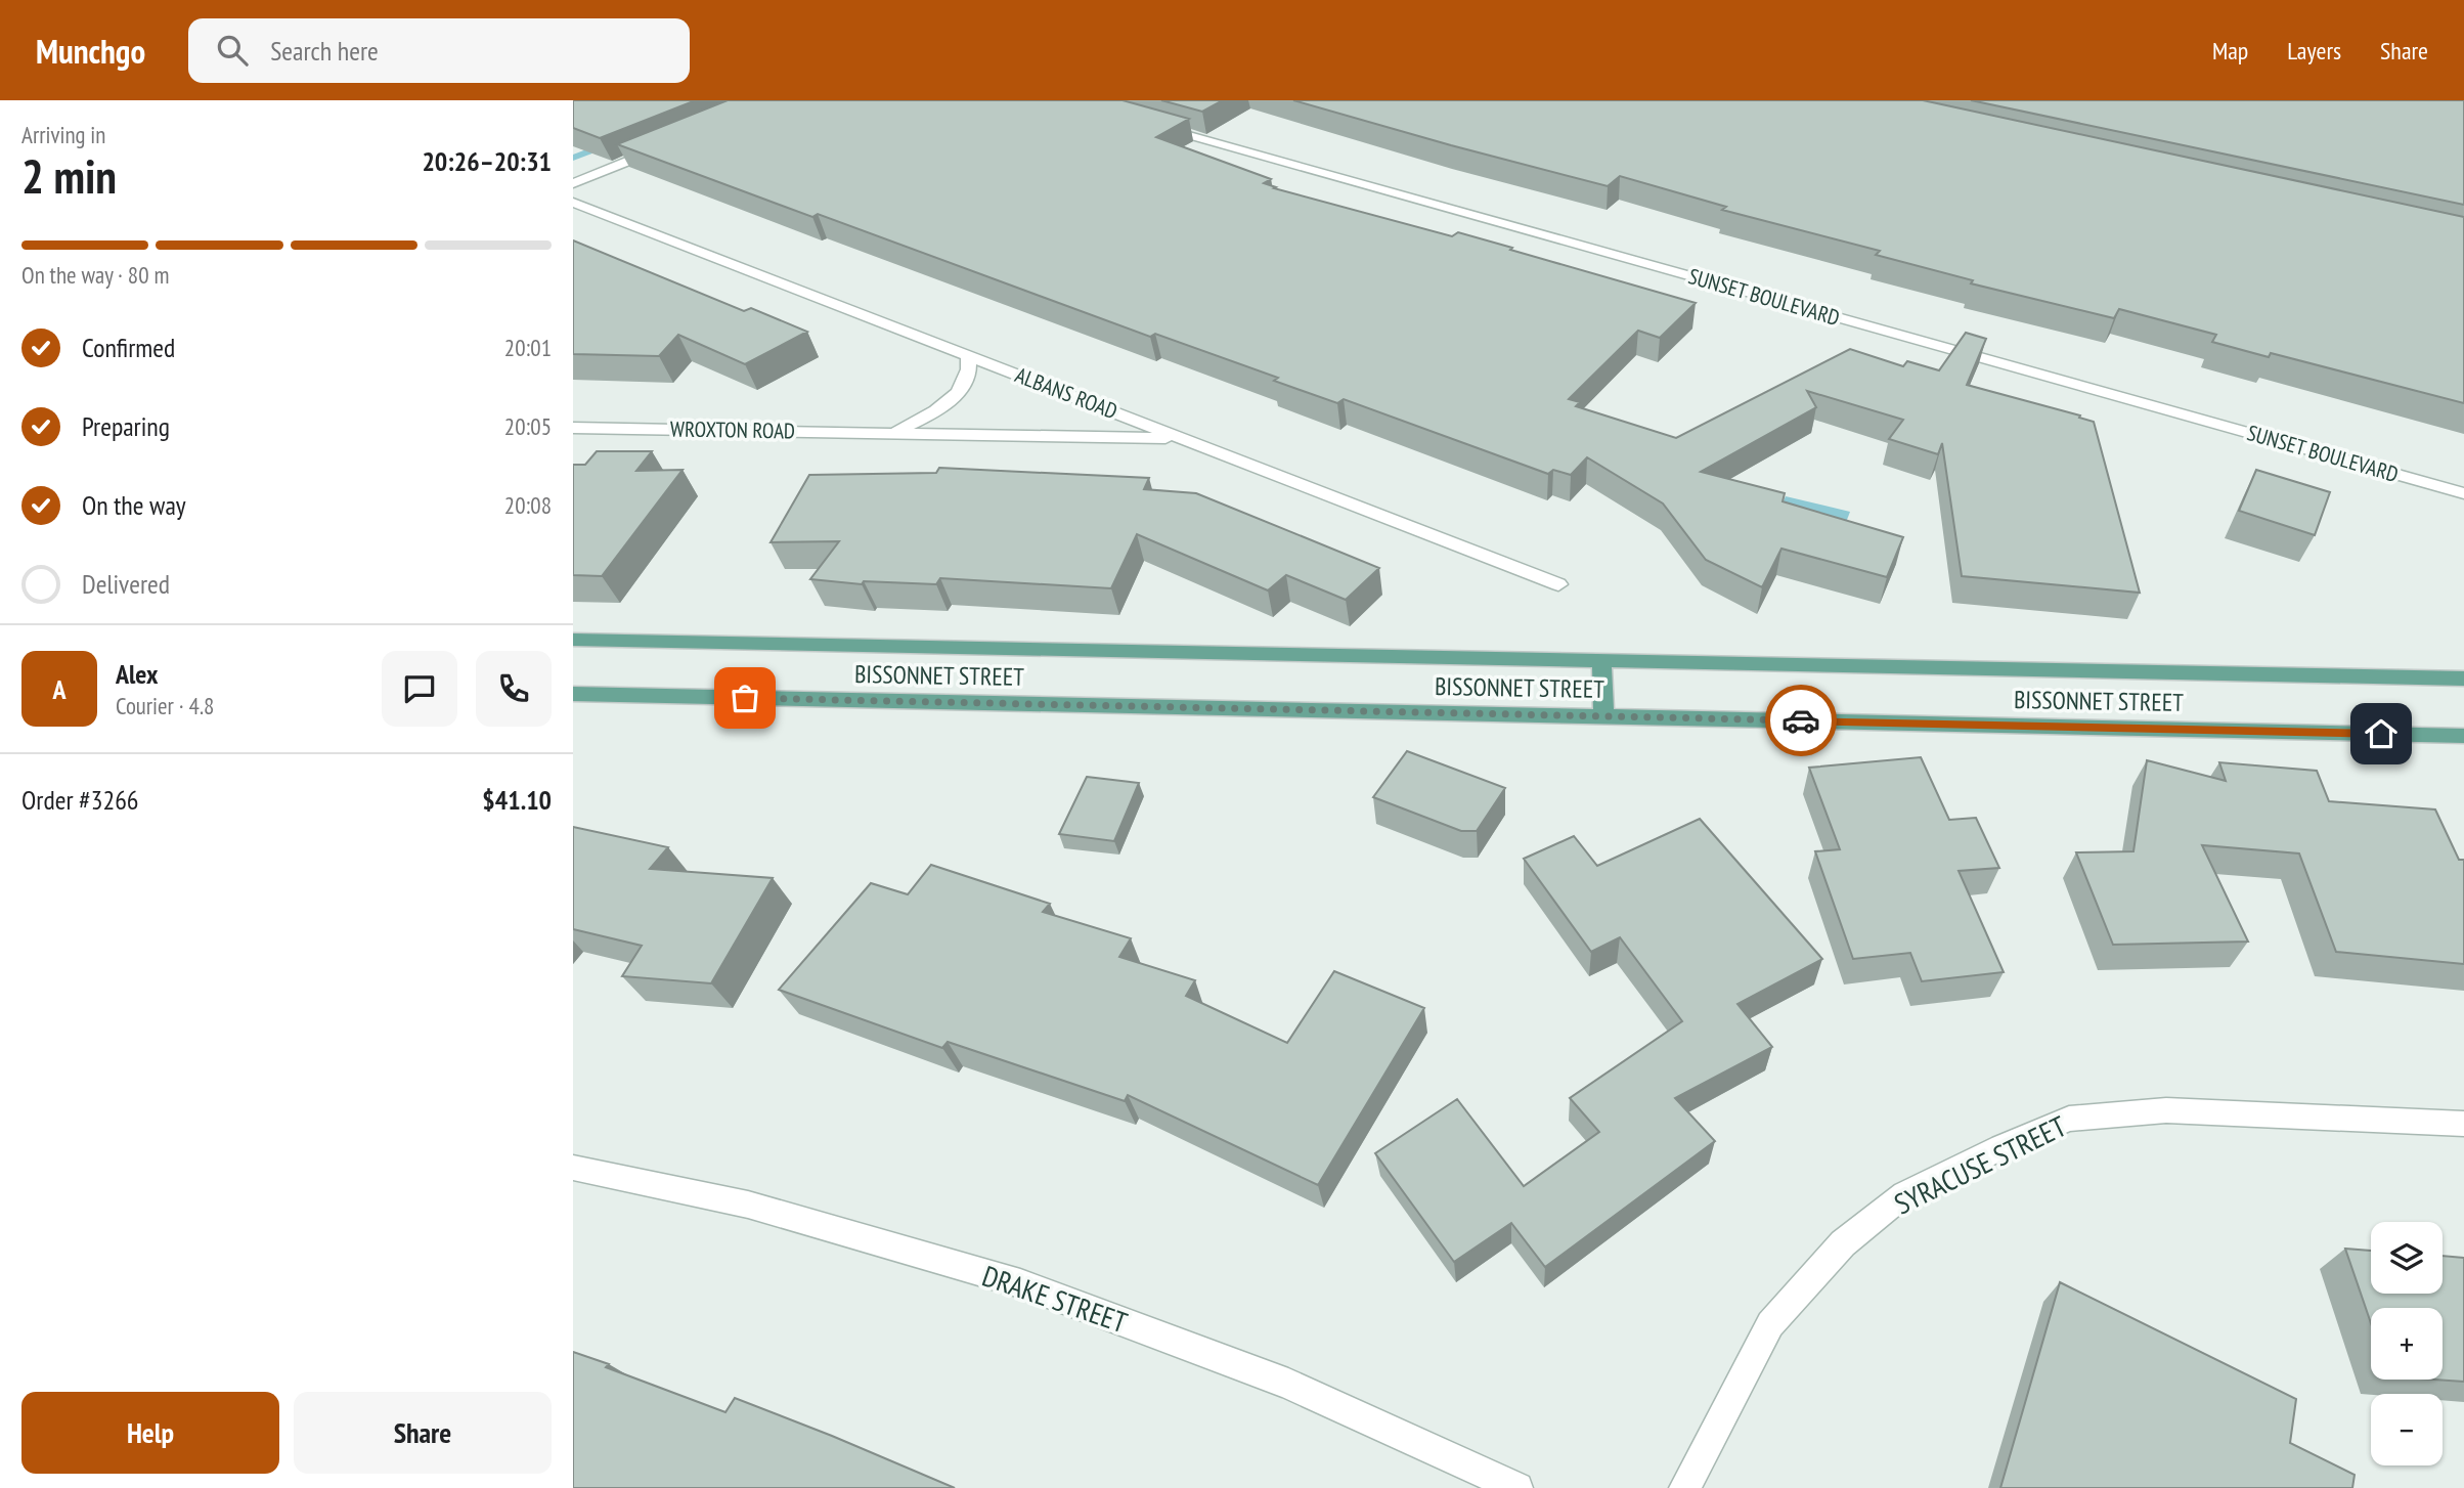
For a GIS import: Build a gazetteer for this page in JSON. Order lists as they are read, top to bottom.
{
  "streets": {
    "main road": ["BISSONNET STREET"],
    "street": [
      "SUNSET BOULEVARD",
      "ALBANS ROAD",
      "WROXTON ROAD",
      "SYRACUSE STREET",
      "DRAKE STREET"
    ]
  },
  "crossings": [
    ["ALBANS ROAD", "WROXTON ROAD"]
  ],
  "page": {
    "header": "Munchgo",
    "search": "Search here",
    "nav": ["Map", "Layers", "Share"],
    "heading": ["2 min", "Arriving in", "20:26–20:31"],
    "panel": [
      "Alex",
      "Courier · 4.8",
      "Order #3266",
      "$41.10"
    ],
    "bar": "On the way · 80 m",
    "list": [
      ["Confirmed", "20:01"],
      ["Preparing", "20:05"],
      ["On the way", "20:08"],
      "Delivered"
    ],
    "round": "A",
    "map_buttons": ["+", "−"],
    "buttons": ["Help", "Share"]
  }
}
